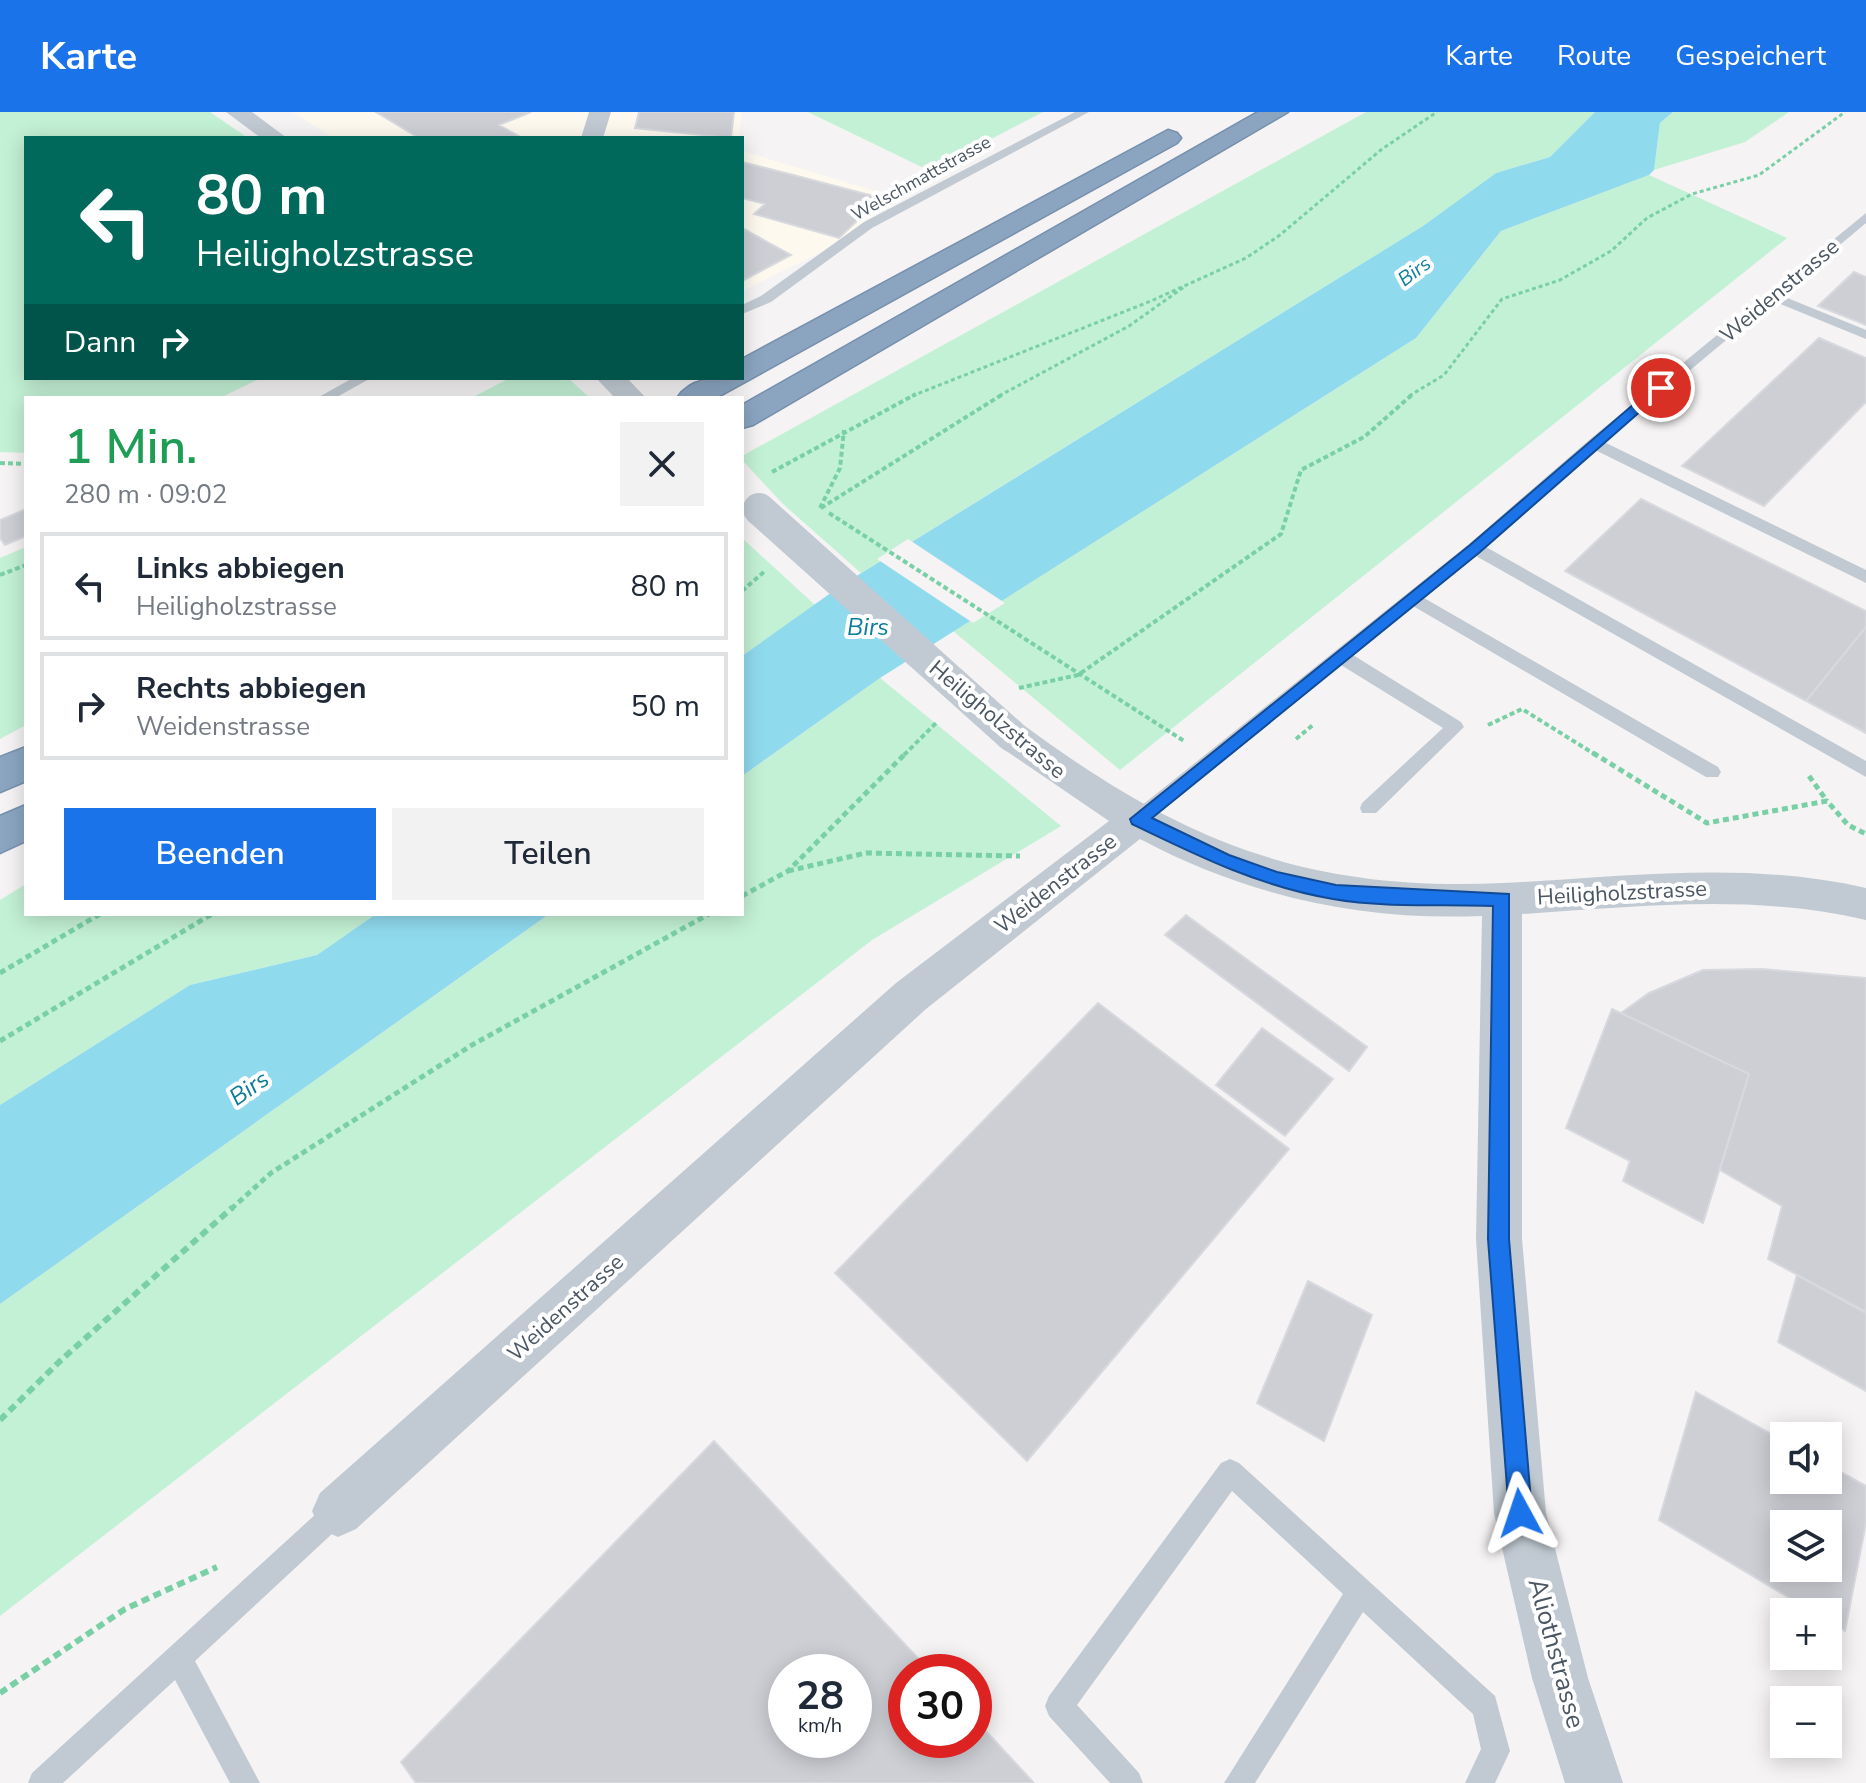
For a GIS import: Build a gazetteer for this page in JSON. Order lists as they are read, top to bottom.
{
  "streets": {
    "street": ["Weidenstrasse", "Heiligholzstrasse", "Aliothstrasse"],
    "lane": ["Welschmattstrasse"]
  },
  "crossings": [
    ["Weidenstrasse", "Heiligholzstrasse"],
    ["Heiligholzstrasse", "Aliothstrasse"]
  ],
  "water": ["Birs"],
  "page": {
    "header": "Karte",
    "nav": ["Karte", "Route", "Gespeichert"],
    "turn": ["80 m", "Heiligholzstrasse"],
    "then": "Dann",
    "heading": ["1 Min.", "280 m · 09:02"],
    "list": [
      {
        "name": "Links abbiegen",
        "note": "Heiligholzstrasse",
        "value": "80 m"
      },
      {
        "name": "Rechts abbiegen",
        "note": "Weidenstrasse",
        "value": "50 m"
      }
    ],
    "buttons": ["Beenden", "Teilen"],
    "map_buttons": ["+", "−"],
    "speed": "28 km/h",
    "limit": "30"
  }
}
